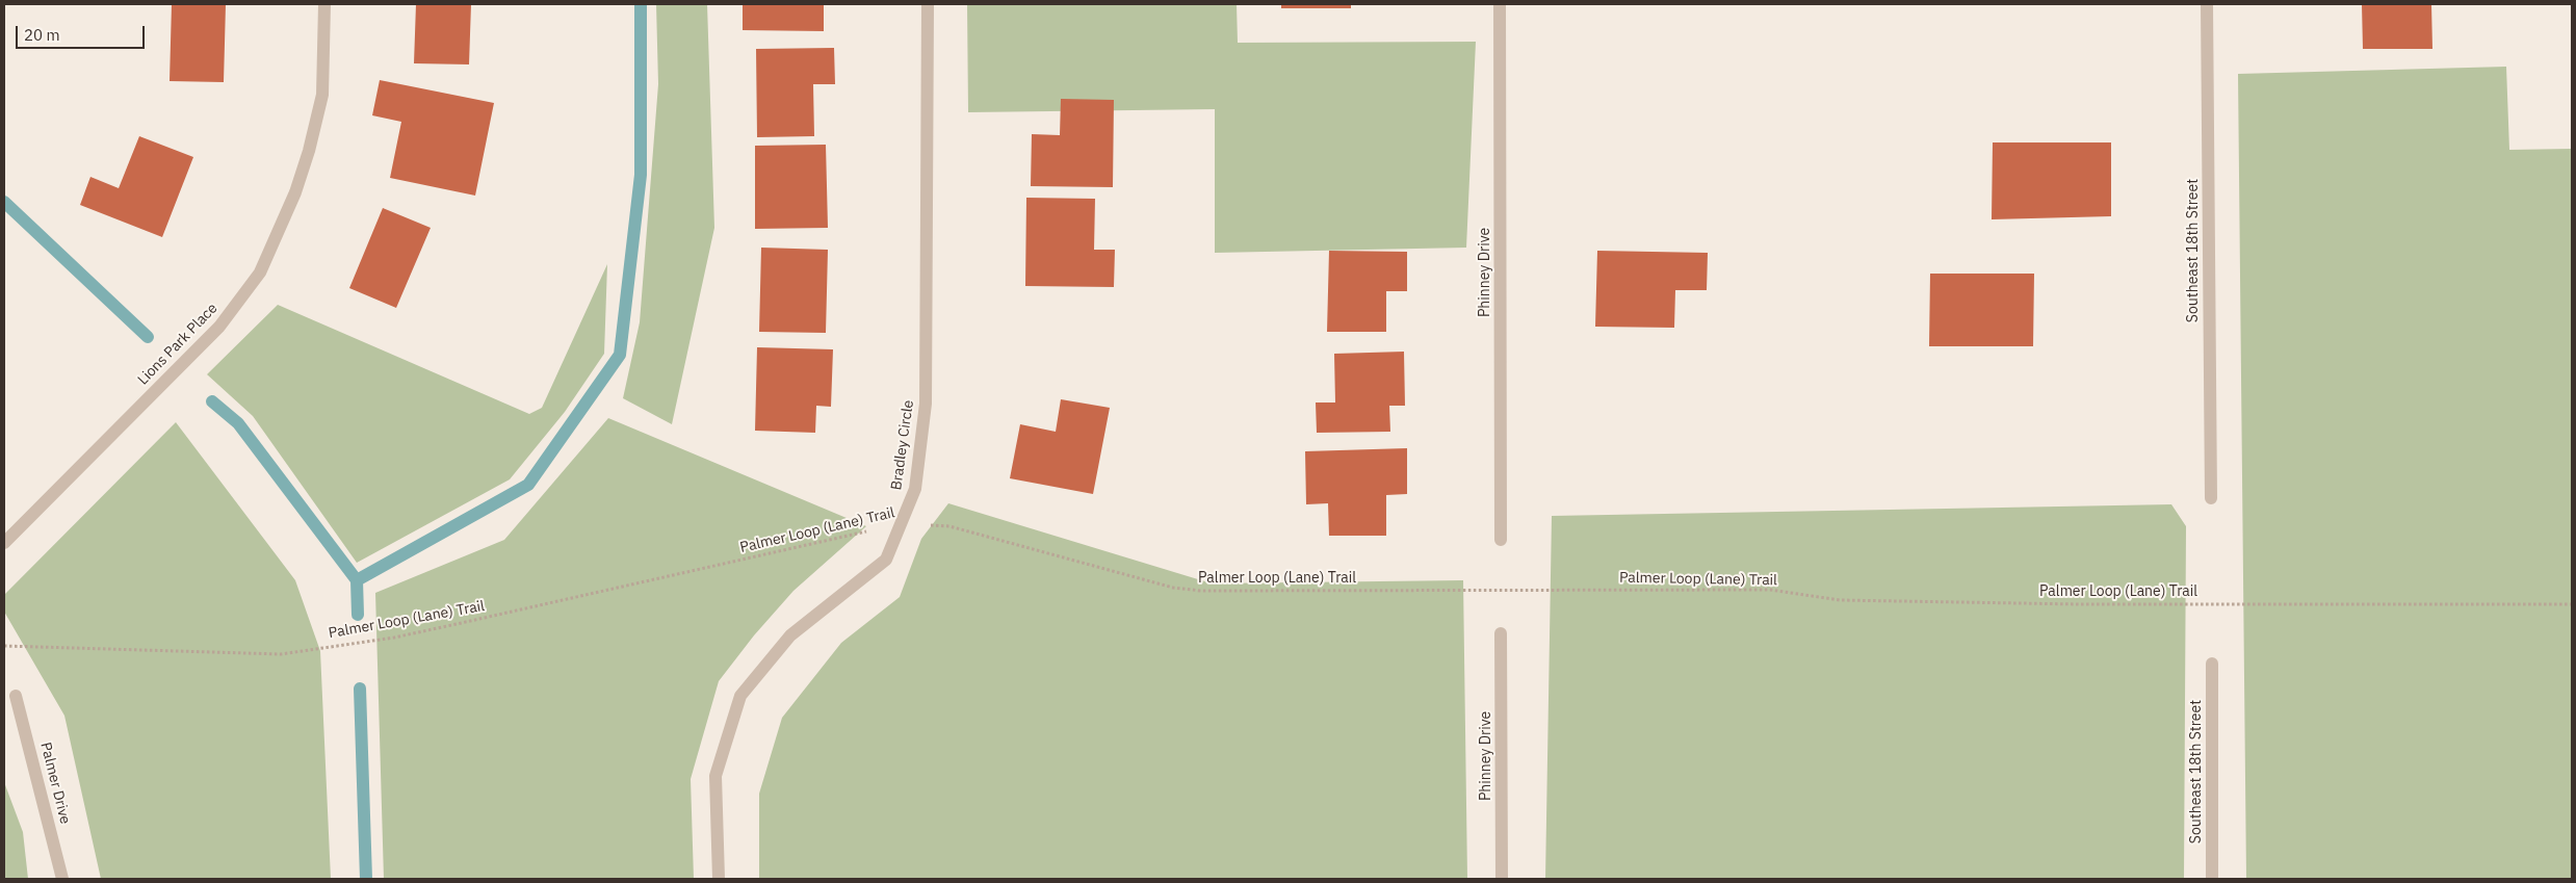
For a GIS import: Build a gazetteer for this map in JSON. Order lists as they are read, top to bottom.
{
  "streets": {
    "street": [
      "Southeast 18th Street",
      "Phinney Drive",
      "Lions Park Place",
      "Bradley Circle",
      "Palmer Drive"
    ],
    "path": ["Palmer Loop (Lane) Trail"]
  },
  "crossings": [
    ["Bradley Circle", "Palmer Loop (Lane) Trail"]
  ],
  "scale_bar": "20 m"
}
